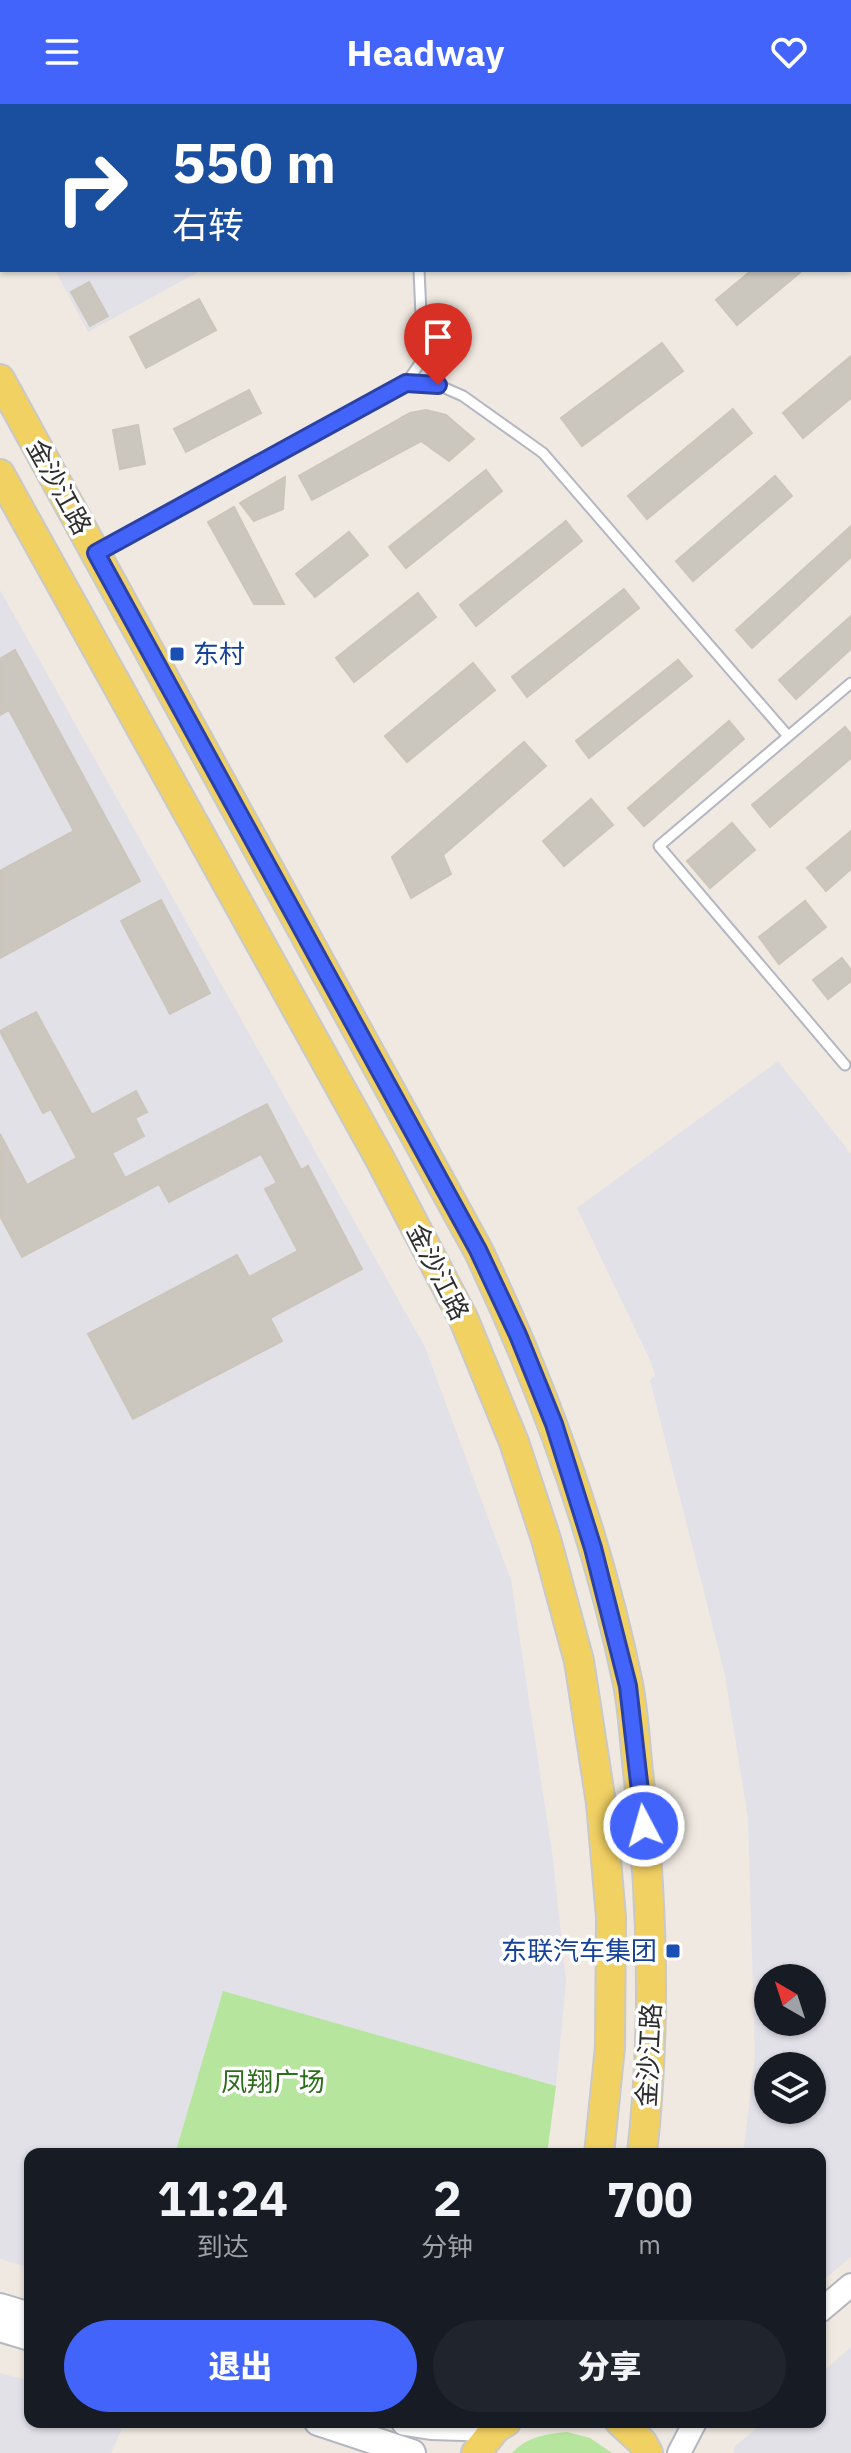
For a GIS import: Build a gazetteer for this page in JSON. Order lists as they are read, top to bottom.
{
  "streets": {
    "main road": ["金沙江路"]
  },
  "parks": ["凤翔广场"],
  "places": {
    "transit": ["东村", "东联汽车集团"]
  },
  "north": "top left",
  "page": {
    "header": "Headway",
    "turn": ["550 m", "右转"],
    "eta": [
      "11:24",
      "到达",
      "2",
      "分钟",
      "700",
      "m"
    ],
    "buttons": ["退出", "分享"]
  }
}
